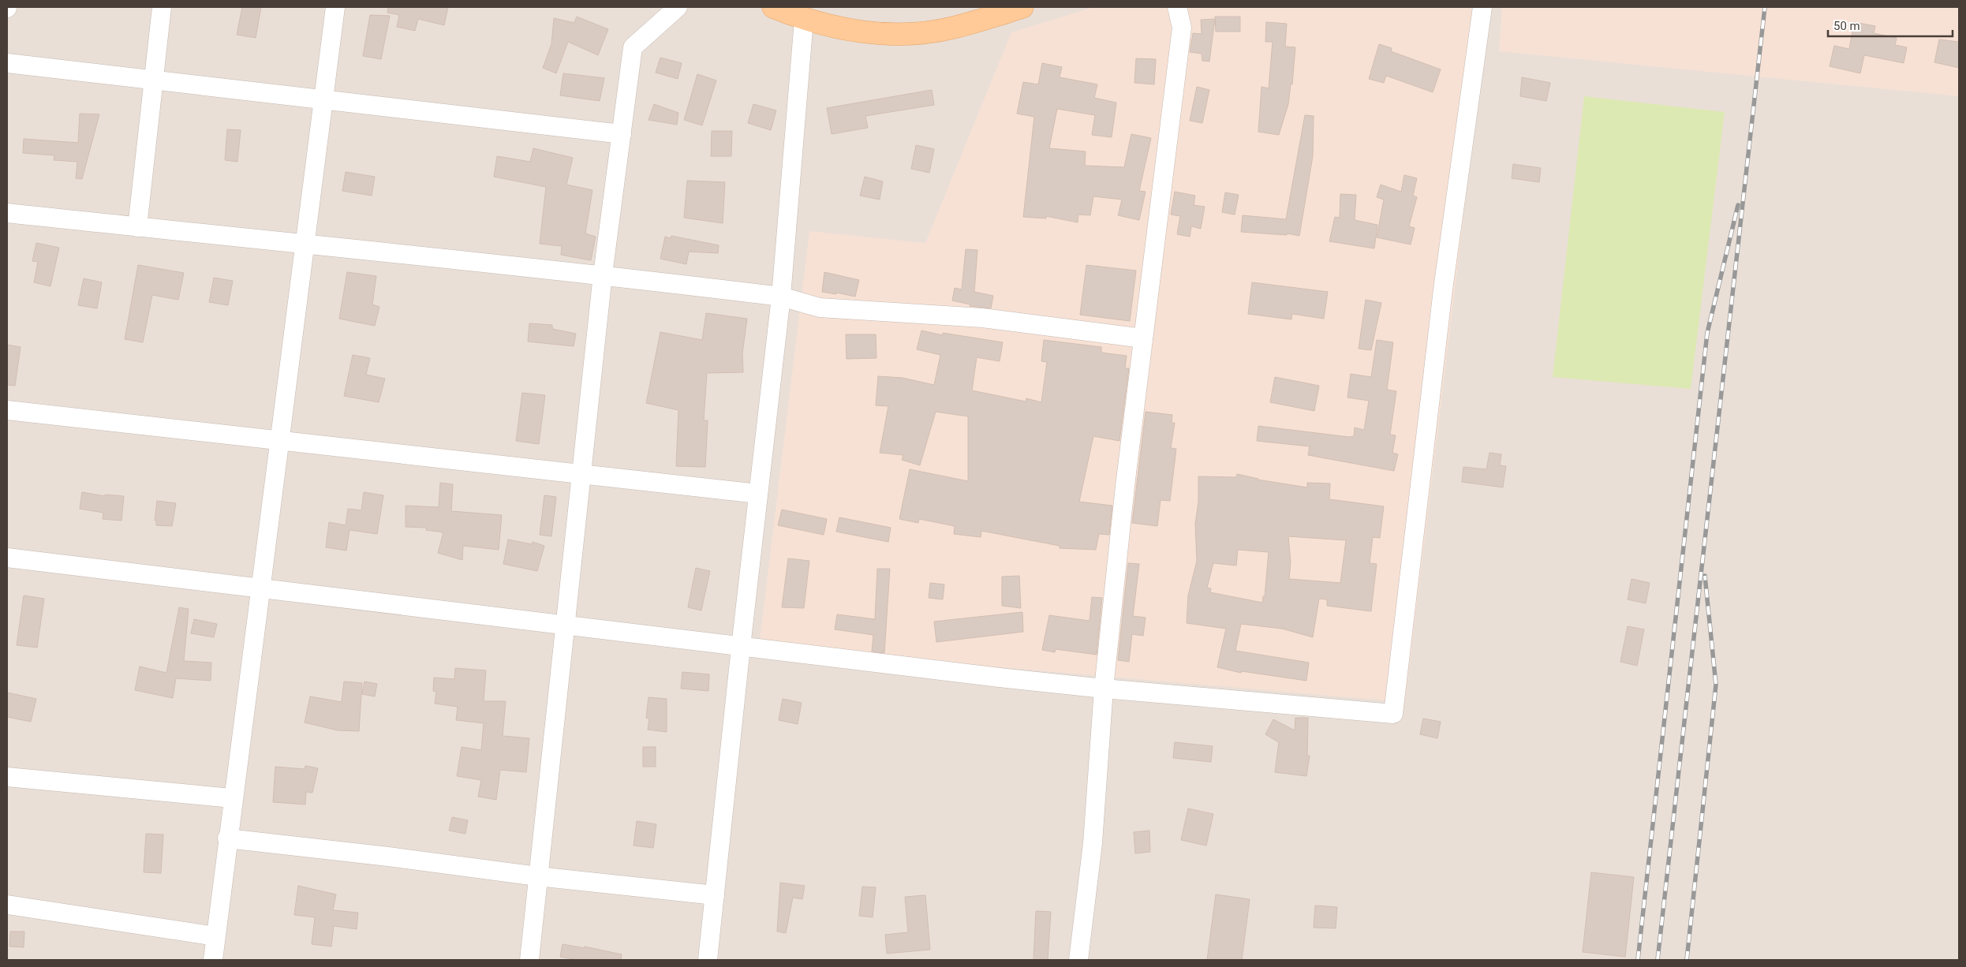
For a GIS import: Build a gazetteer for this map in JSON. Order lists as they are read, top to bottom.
{
  "scale_bar": "50 m"
}
